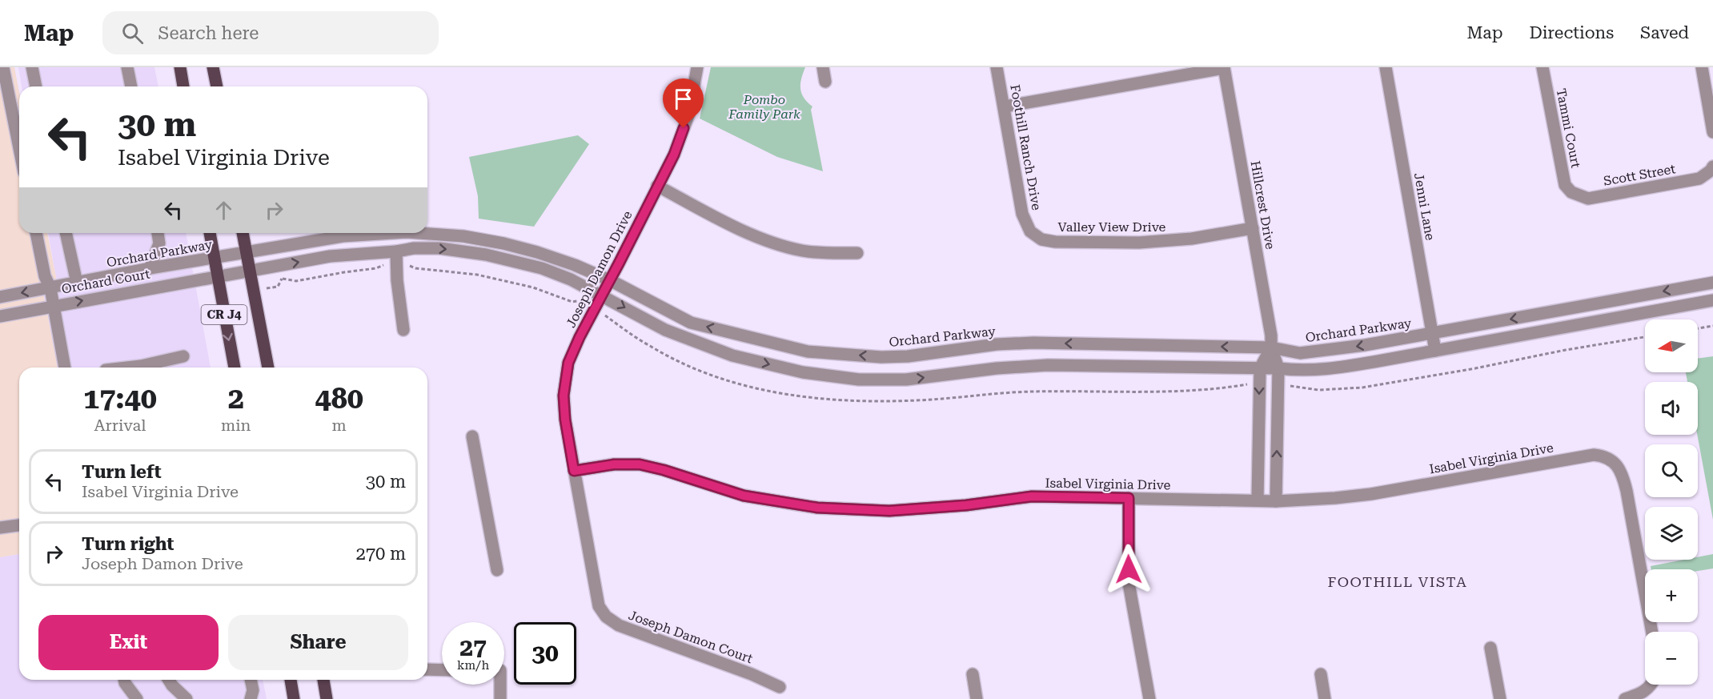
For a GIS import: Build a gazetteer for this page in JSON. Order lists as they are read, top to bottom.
{
  "streets": {
    "main road": ["CR J4"],
    "street": [
      "Tammi Court",
      "Foothill Ranch Drive",
      "Scott Street",
      "Hillcrest Drive",
      "Jenni Lane",
      "Valley View Drive",
      "Orchard Parkway",
      "Joseph Damon Drive",
      "Orchard Court",
      "Isabel Virginia Drive",
      "Joseph Damon Court"
    ]
  },
  "crossings": [
    ["Tammi Court", "Scott Street"],
    ["Foothill Ranch Drive", "Valley View Drive"],
    ["Hillcrest Drive", "Valley View Drive"],
    ["Hillcrest Drive", "Orchard Parkway"],
    ["Hillcrest Drive", "Isabel Virginia Drive"],
    ["Jenni Lane", "Orchard Parkway"],
    ["Orchard Parkway", "Joseph Damon Drive"],
    ["Orchard Parkway", "CR J4"],
    ["Joseph Damon Drive", "Isabel Virginia Drive"],
    ["Joseph Damon Drive", "Joseph Damon Court"],
    ["Orchard Court", "CR J4"]
  ],
  "districts": ["FOOTHILL VISTA"],
  "parks": ["Pombo Family Park"],
  "north": "left",
  "page": {
    "header": "Map",
    "search": "Search here",
    "nav": ["Map", "Directions", "Saved"],
    "turn": ["30 m", "Isabel Virginia Drive"],
    "map_buttons": ["+", "−"],
    "eta": [
      "17:40",
      "Arrival",
      "2",
      "min",
      "480",
      "m"
    ],
    "list": [
      {
        "name": "Turn left",
        "note": "Isabel Virginia Drive",
        "value": "30 m"
      },
      {
        "name": "Turn right",
        "note": "Joseph Damon Drive",
        "value": "270 m"
      }
    ],
    "buttons": ["Exit", "Share"],
    "speed": "27 km/h",
    "limit": "30"
  }
}
